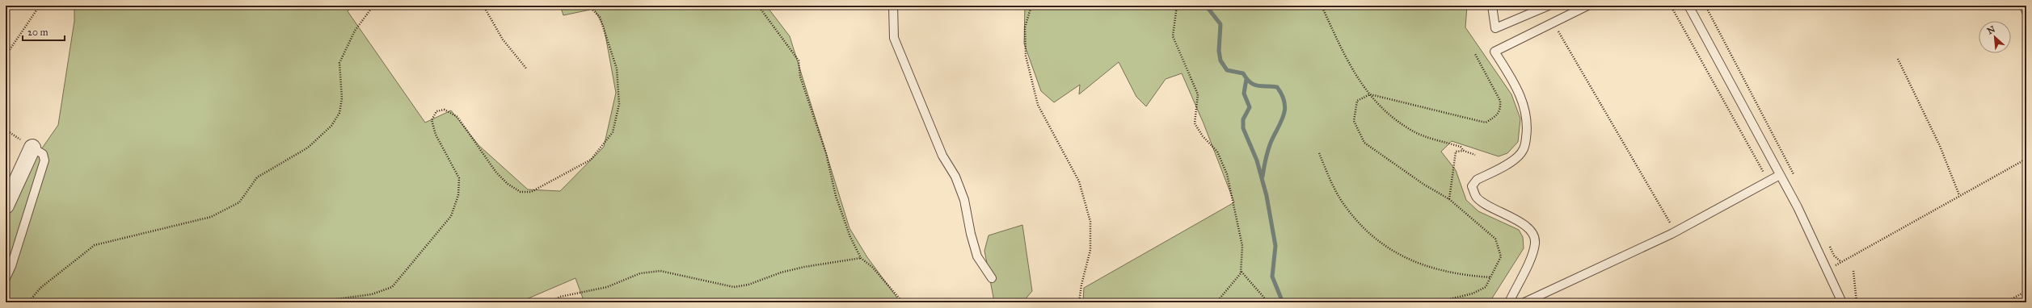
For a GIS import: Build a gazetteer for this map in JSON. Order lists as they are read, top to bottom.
{
  "scale_bar": "20 m",
  "north": "top left"
}
